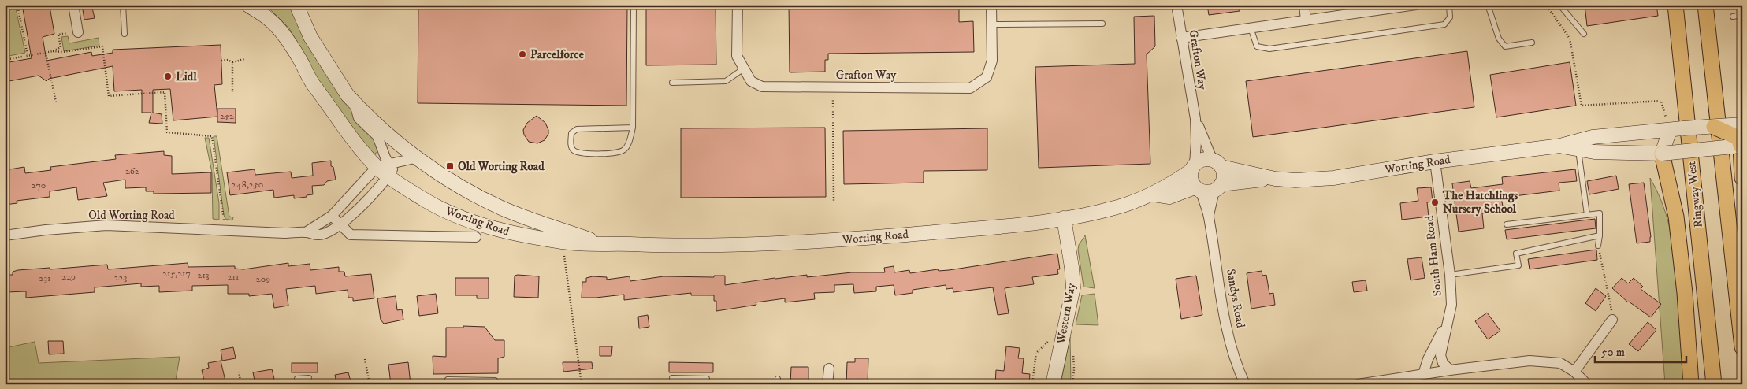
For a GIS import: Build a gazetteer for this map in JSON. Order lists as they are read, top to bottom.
{
  "streets": {
    "main road": ["Ringway West"],
    "street": [
      "Grafton Way",
      "Worting Road",
      "Old Worting Road",
      "South Ham Road",
      "Sandys Road",
      "Western Way"
    ]
  },
  "crossings": [
    ["Grafton Way", "Worting Road"],
    ["Grafton Way", "Sandys Road"],
    ["Worting Road", "Old Worting Road"],
    ["Worting Road", "South Ham Road"],
    ["Worting Road", "Sandys Road"],
    ["Worting Road", "Western Way"]
  ],
  "places": {
    "other": ["Parcelforce", "Lidl", "The Hatchlings Nursery School"],
    "transit": ["Old Worting Road"]
  },
  "house_numbers": [
    "252",
    "262",
    "248,250",
    "270",
    "215,217",
    "213",
    "229",
    "211",
    "223",
    "231",
    "209"
  ],
  "scale_bar": "50 m"
}
